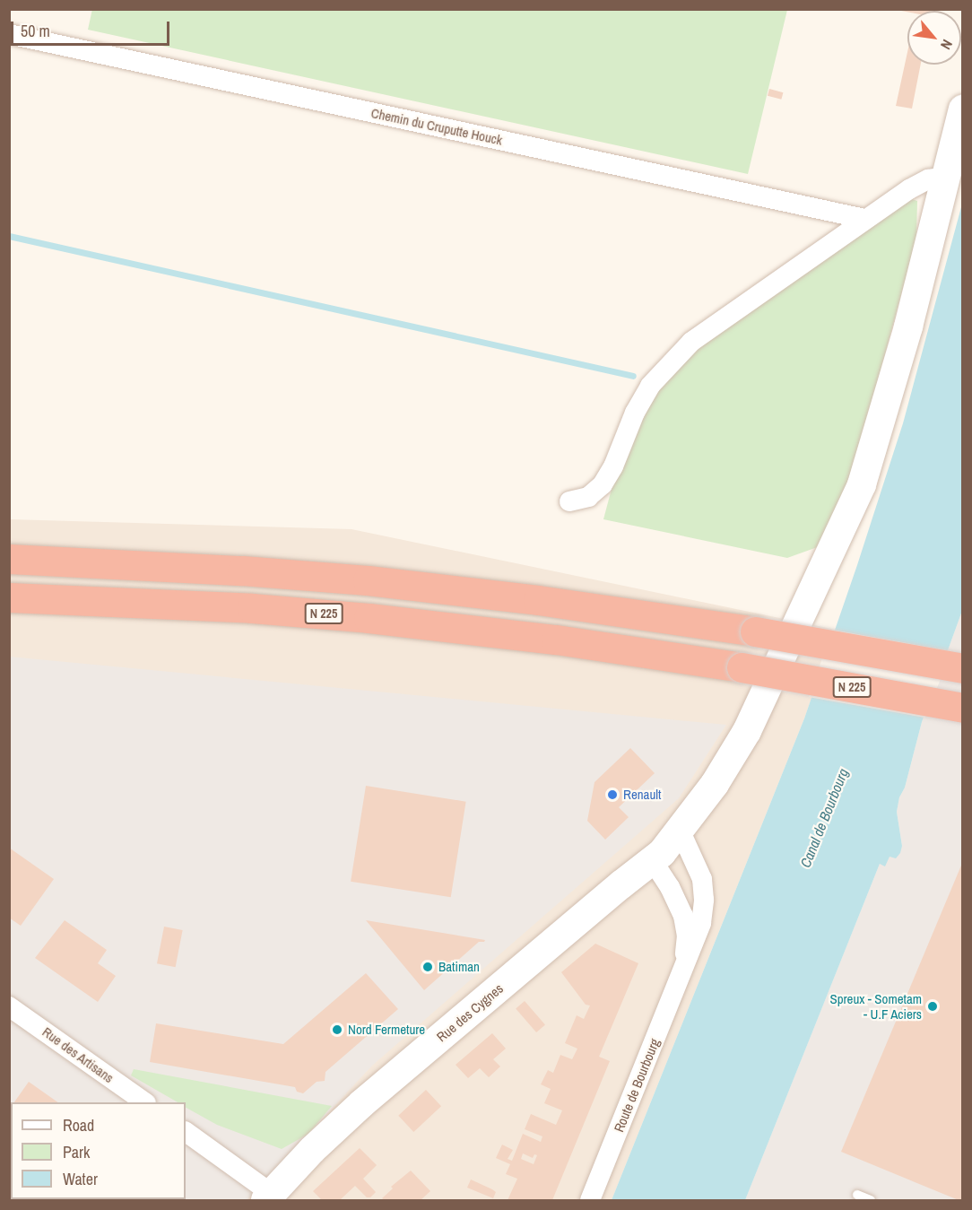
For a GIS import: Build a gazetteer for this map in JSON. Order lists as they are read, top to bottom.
{
  "streets": {
    "highway": ["N 225"],
    "main road": ["Rue des Cygnes"],
    "street": ["Chemin du Cruputte Houck", "Rue des Artisans", "Route de Bourbourg"]
  },
  "crossings": [
    ["Rue des Cygnes", "Route de Bourbourg"]
  ],
  "water": ["Canal de Bourbourg"],
  "places": [
    "Renault",
    "Batiman",
    "Spreux - Sometam - U.F Aciers",
    "Nord Fermeture"
  ],
  "legend": ["Road", "Park", "Water"],
  "scale_bar": "50 m",
  "north": "bottom right"
}
